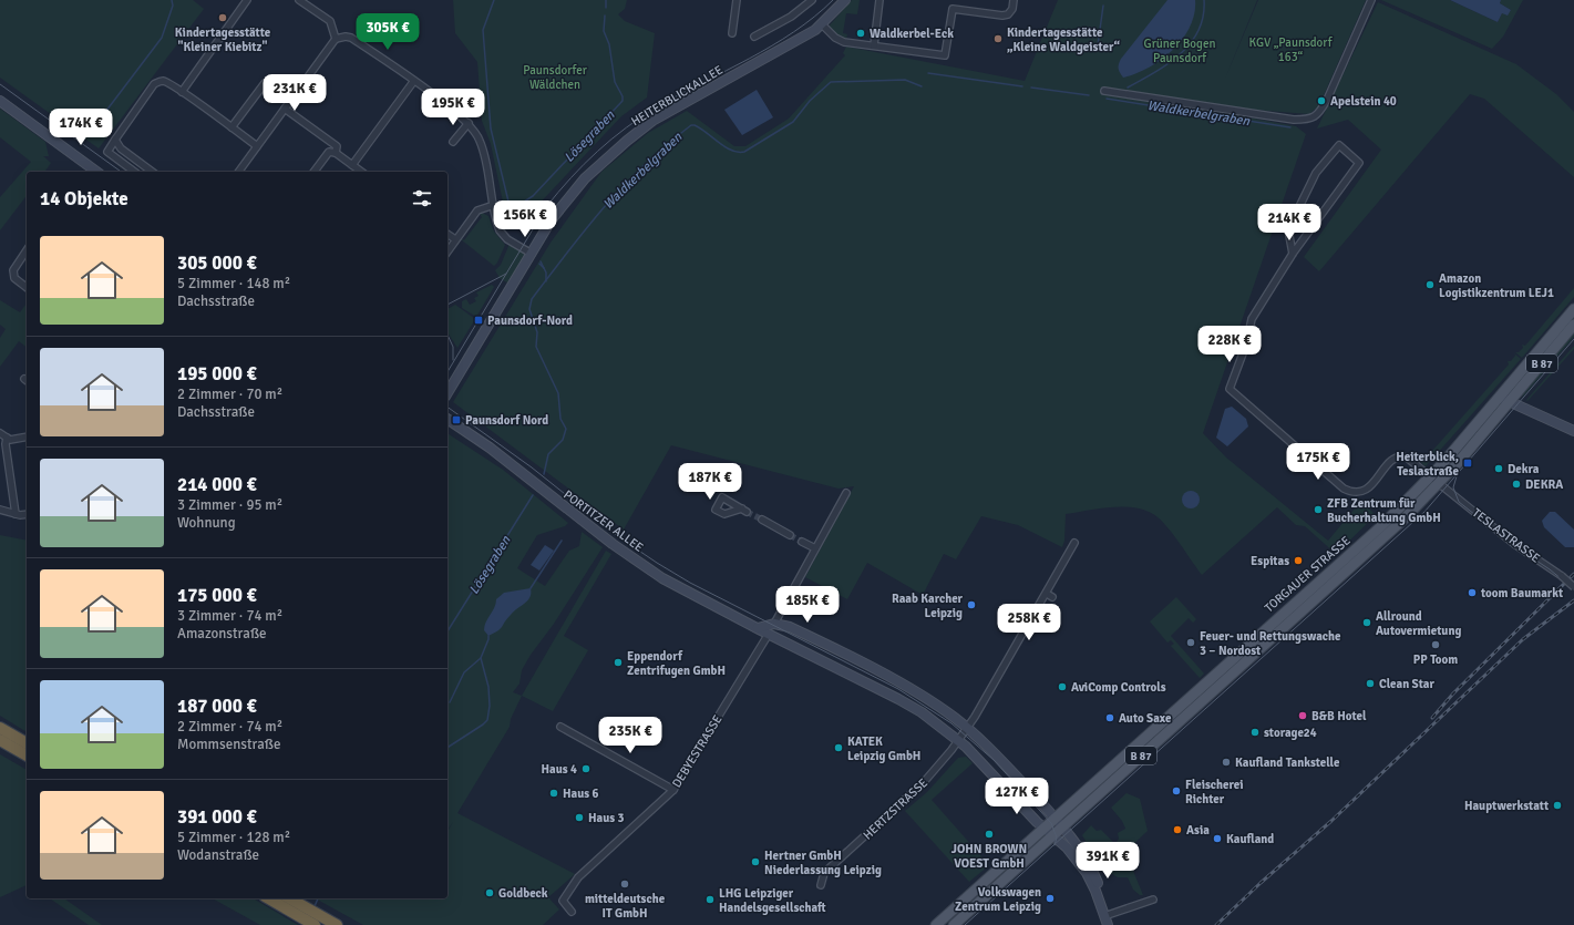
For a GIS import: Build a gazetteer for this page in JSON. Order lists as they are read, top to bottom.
{
  "streets": {
    "main road": [
      "HEITERBLICKALLEE",
      "B 87",
      "PORTITZER ALLEE",
      "TORGAUER STRASSE"
    ],
    "street": ["TESLASTRASSE", "DEBYESTRASSE", "HERTZSTRASSE"]
  },
  "crossings": [
    ["PORTITZER ALLEE", "TORGAUER STRASSE"],
    ["PORTITZER ALLEE", "DEBYESTRASSE"],
    ["PORTITZER ALLEE", "HERTZSTRASSE"],
    ["TESLASTRASSE", "TORGAUER STRASSE"]
  ],
  "water": ["Waldkerbelgraben", "Lösegraben"],
  "parks": ["KGV „Paunsdorf 163“", "Grüner Bogen Paunsdorf", "Paunsdorfer Wäldchen"],
  "places": {
    "other": [
      "Kindertagesstätte \"Kleiner Kiebitz\"",
      "Waldkerbel-Eck",
      "Kindertagesstätte „Kleine Waldgeister“",
      "Apelstein 40",
      "Amazon Logistikzentrum LEJ1",
      "Dekra",
      "DEKRA",
      "ZFB Zentrum für Bucherhaltung GmbH",
      "Espitas",
      "toom Baumarkt",
      "Raab Karcher Leipzig",
      "Allround Autovermietung",
      "Feuer- und Rettungswache 3 – Nordost",
      "PP Toom",
      "Eppendorf Zentrifugen GmbH",
      "Clean Star",
      "AviComp Controls",
      "B&B Hotel",
      "Auto Saxe",
      "storage24",
      "KATEK Leipzig GmbH",
      "Kaufland Tankstelle",
      "Haus 4",
      "Fleischerei Richter",
      "Haus 6",
      "Hauptwerkstatt",
      "Haus 3",
      "Asia",
      "JOHN BROWN VOEST GmbH",
      "Kaufland",
      "Hertner GmbH Niederlassung Leipzig",
      "mitteldeutsche IT GmbH",
      "Goldbeck",
      "Volkswagen Zentrum Leipzig",
      "LHG Leipziger Handelsgesellschaft"
    ],
    "transit": ["Paunsdorf-Nord", "Paunsdorf Nord", "Heiterblick, Teslastraße"]
  },
  "page": {
    "price": [
      "305K €",
      "231K €",
      "195K €",
      "174K €",
      "156K €",
      "214K €",
      "228K €",
      "175K €",
      "187K €",
      "185K €",
      "258K €",
      "235K €",
      "127K €",
      "391K €"
    ],
    "heading": "14 Objekte",
    "list": [
      {
        "name": "305 000 €",
        "note": "5 Zimmer · 148 m² · Dachsstraße"
      },
      {
        "name": "195 000 €",
        "note": "2 Zimmer · 70 m² · Dachsstraße"
      },
      {
        "name": "214 000 €",
        "note": "3 Zimmer · 95 m² · Wohnung"
      },
      {
        "name": "175 000 €",
        "note": "3 Zimmer · 74 m² · Amazonstraße"
      },
      {
        "name": "187 000 €",
        "note": "2 Zimmer · 74 m² · Mommsenstraße"
      },
      {
        "name": "391 000 €",
        "note": "5 Zimmer · 128 m² · Wodanstraße"
      }
    ]
  }
}
